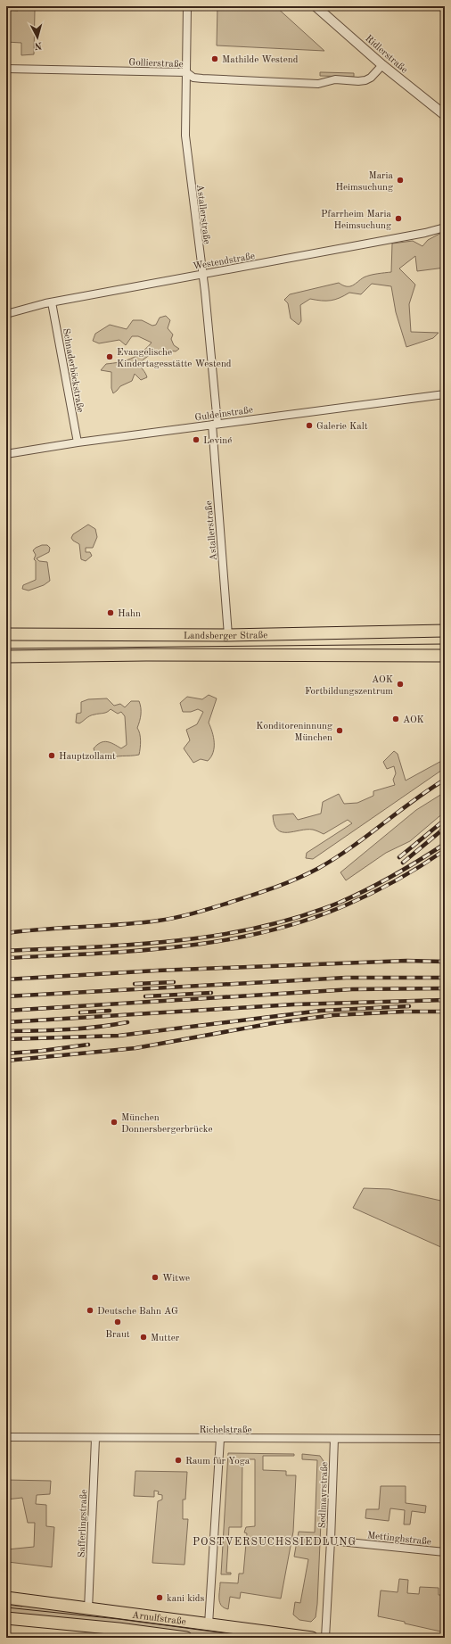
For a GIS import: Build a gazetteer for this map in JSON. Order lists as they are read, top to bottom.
{
  "streets": {
    "main road": ["Landsberger Straße", "Arnulfstraße"],
    "street": [
      "Ridlerstraße",
      "Gollierstraße",
      "Astallerstraße",
      "Westendstraße",
      "Schnaderböckstraße",
      "Guldeinstraße",
      "Richelstraße",
      "Sedlmayrstraße",
      "Safferlingstraße",
      "Mettinghstraße"
    ]
  },
  "crossings": [
    ["Ridlerstraße", "Gollierstraße"],
    ["Gollierstraße", "Astallerstraße"],
    ["Astallerstraße", "Westendstraße"],
    ["Astallerstraße", "Guldeinstraße"],
    ["Astallerstraße", "Landsberger Straße"],
    ["Westendstraße", "Schnaderböckstraße"],
    ["Schnaderböckstraße", "Guldeinstraße"],
    ["Richelstraße", "Sedlmayrstraße"],
    ["Richelstraße", "Safferlingstraße"],
    ["Sedlmayrstraße", "Mettinghstraße"],
    ["Safferlingstraße", "Arnulfstraße"]
  ],
  "districts": ["POSTVERSUCHSSIEDLUNG"],
  "places": [
    "Mathilde Westend",
    "Maria Heimsuchung",
    "Pfarrheim Maria Heimsuchung",
    "Evangelische Kindertagesstätte Westend",
    "Galerie Kalt",
    "Leviné",
    "Hahn",
    "AOK Fortbildungszentrum",
    "AOK",
    "Konditoreninnung München",
    "Hauptzollamt",
    "München Donnersbergerbrücke",
    "Witwe",
    "Deutsche Bahn AG",
    "Braut",
    "Mutter",
    "Raum für Yoga",
    "kani kids"
  ],
  "north": "bottom"
}
